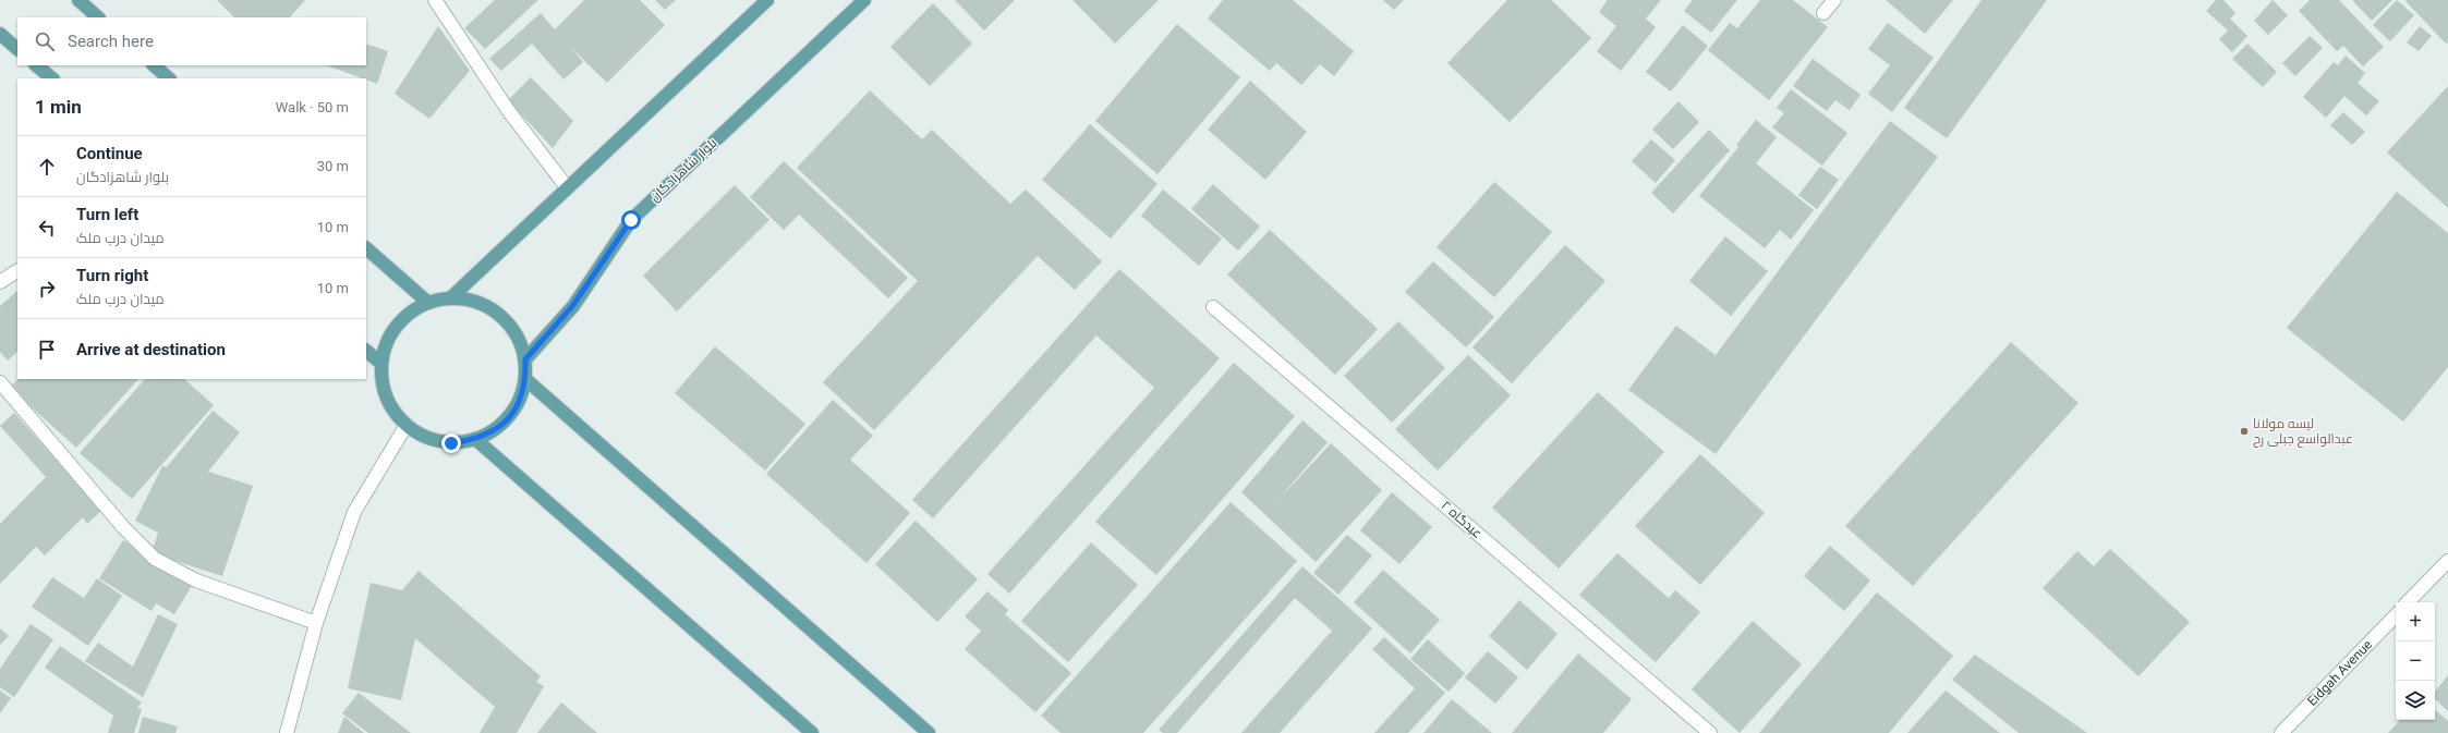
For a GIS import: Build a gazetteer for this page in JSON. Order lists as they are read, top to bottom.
{
  "streets": {
    "main road": ["بلوار شاهزادگان"],
    "street": ["عیدگاه ۲", "Eidgah Avenue"]
  },
  "places": ["لیسه مولانا عبدالواسع جبلی رح"],
  "page": {
    "search": "Search here",
    "heading": ["1 min", "Walk · 50 m"],
    "list": [
      ["Continue", "بلوار شاهزادگان", "30 m"],
      ["Turn left", "میدان درب ملک", "10 m"],
      ["Turn right", "میدان درب ملک", "10 m"],
      "Arrive at destination"
    ],
    "map_buttons": ["+", "−"]
  }
}
